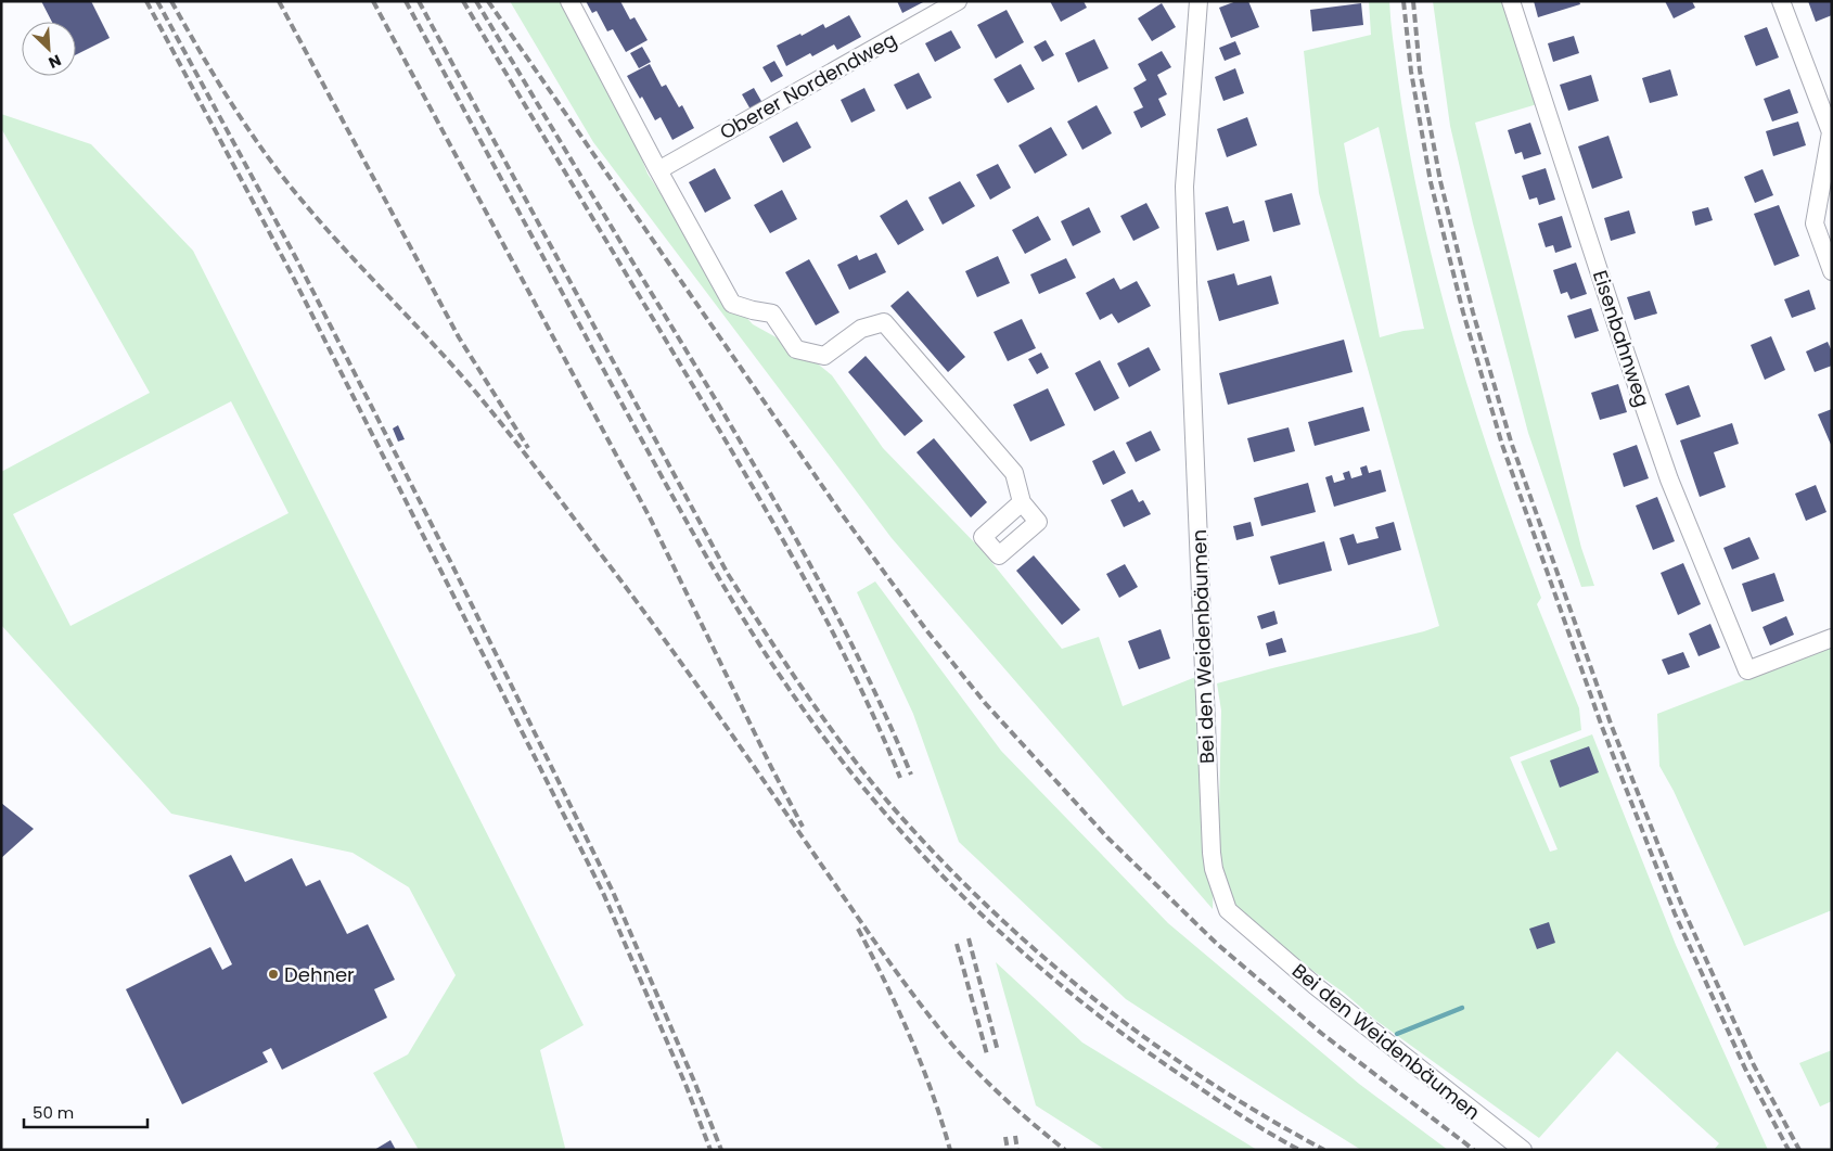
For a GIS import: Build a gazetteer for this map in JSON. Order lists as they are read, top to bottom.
{
  "streets": {
    "street": ["Oberer Nordendweg", "Eisenbahnweg", "Bei den Weidenbäumen"]
  },
  "places": ["Dehner"],
  "scale_bar": "50 m",
  "north": "bottom right"
}
